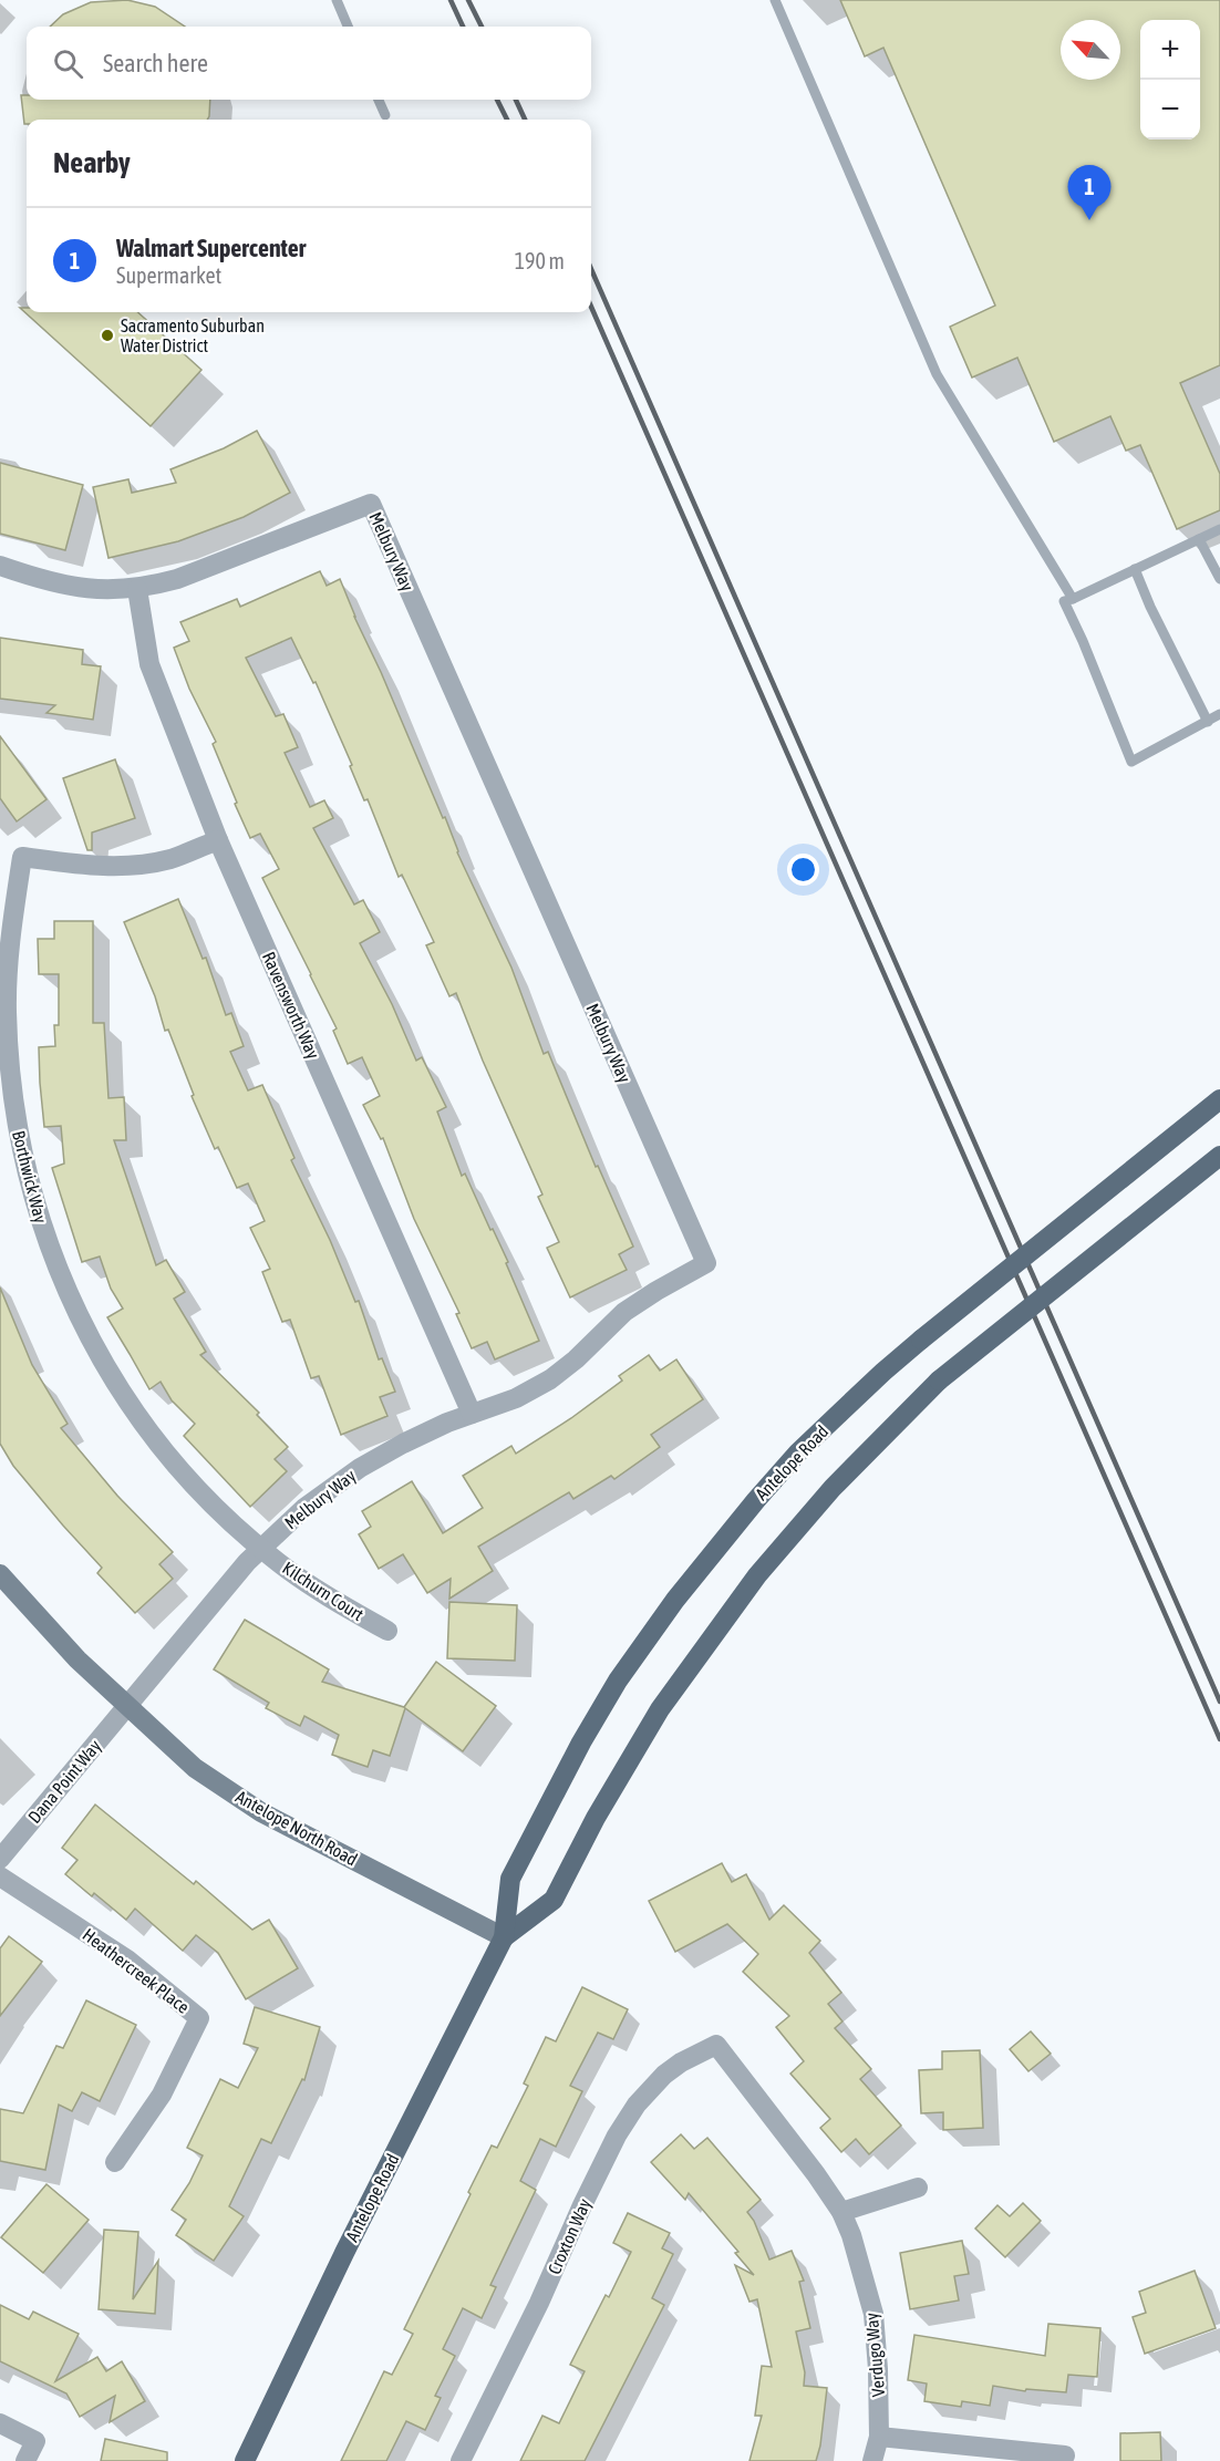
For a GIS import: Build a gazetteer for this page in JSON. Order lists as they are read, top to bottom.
{
  "streets": {
    "main road": ["Antelope Road", "Antelope North Road"],
    "street": [
      "Melbury Way",
      "Ravensworth Way",
      "Borthwick Way",
      "Kilchurn Court",
      "Dana Point Way",
      "Heathercreek Place",
      "Croxton Way",
      "Verdugo Way"
    ]
  },
  "crossings": [
    ["Melbury Way", "Ravensworth Way"],
    ["Melbury Way", "Borthwick Way"],
    ["Melbury Way", "Kilchurn Court"],
    ["Melbury Way", "Dana Point Way"],
    ["Melbury Way", "Antelope North Road"],
    ["Ravensworth Way", "Borthwick Way"],
    ["Borthwick Way", "Kilchurn Court"],
    ["Antelope Road", "Antelope North Road"],
    ["Dana Point Way", "Antelope North Road"],
    ["Croxton Way", "Verdugo Way"]
  ],
  "places": ["Sacramento Suburban Water District"],
  "north": "top left",
  "page": {
    "map_buttons": ["+", "−"],
    "search": "Search here",
    "heading": "Nearby",
    "pins": "1",
    "list": [
      {
        "mark": "1",
        "name": "Walmart Supercenter",
        "note": "Supermarket",
        "value": "190 m"
      }
    ]
  }
}
